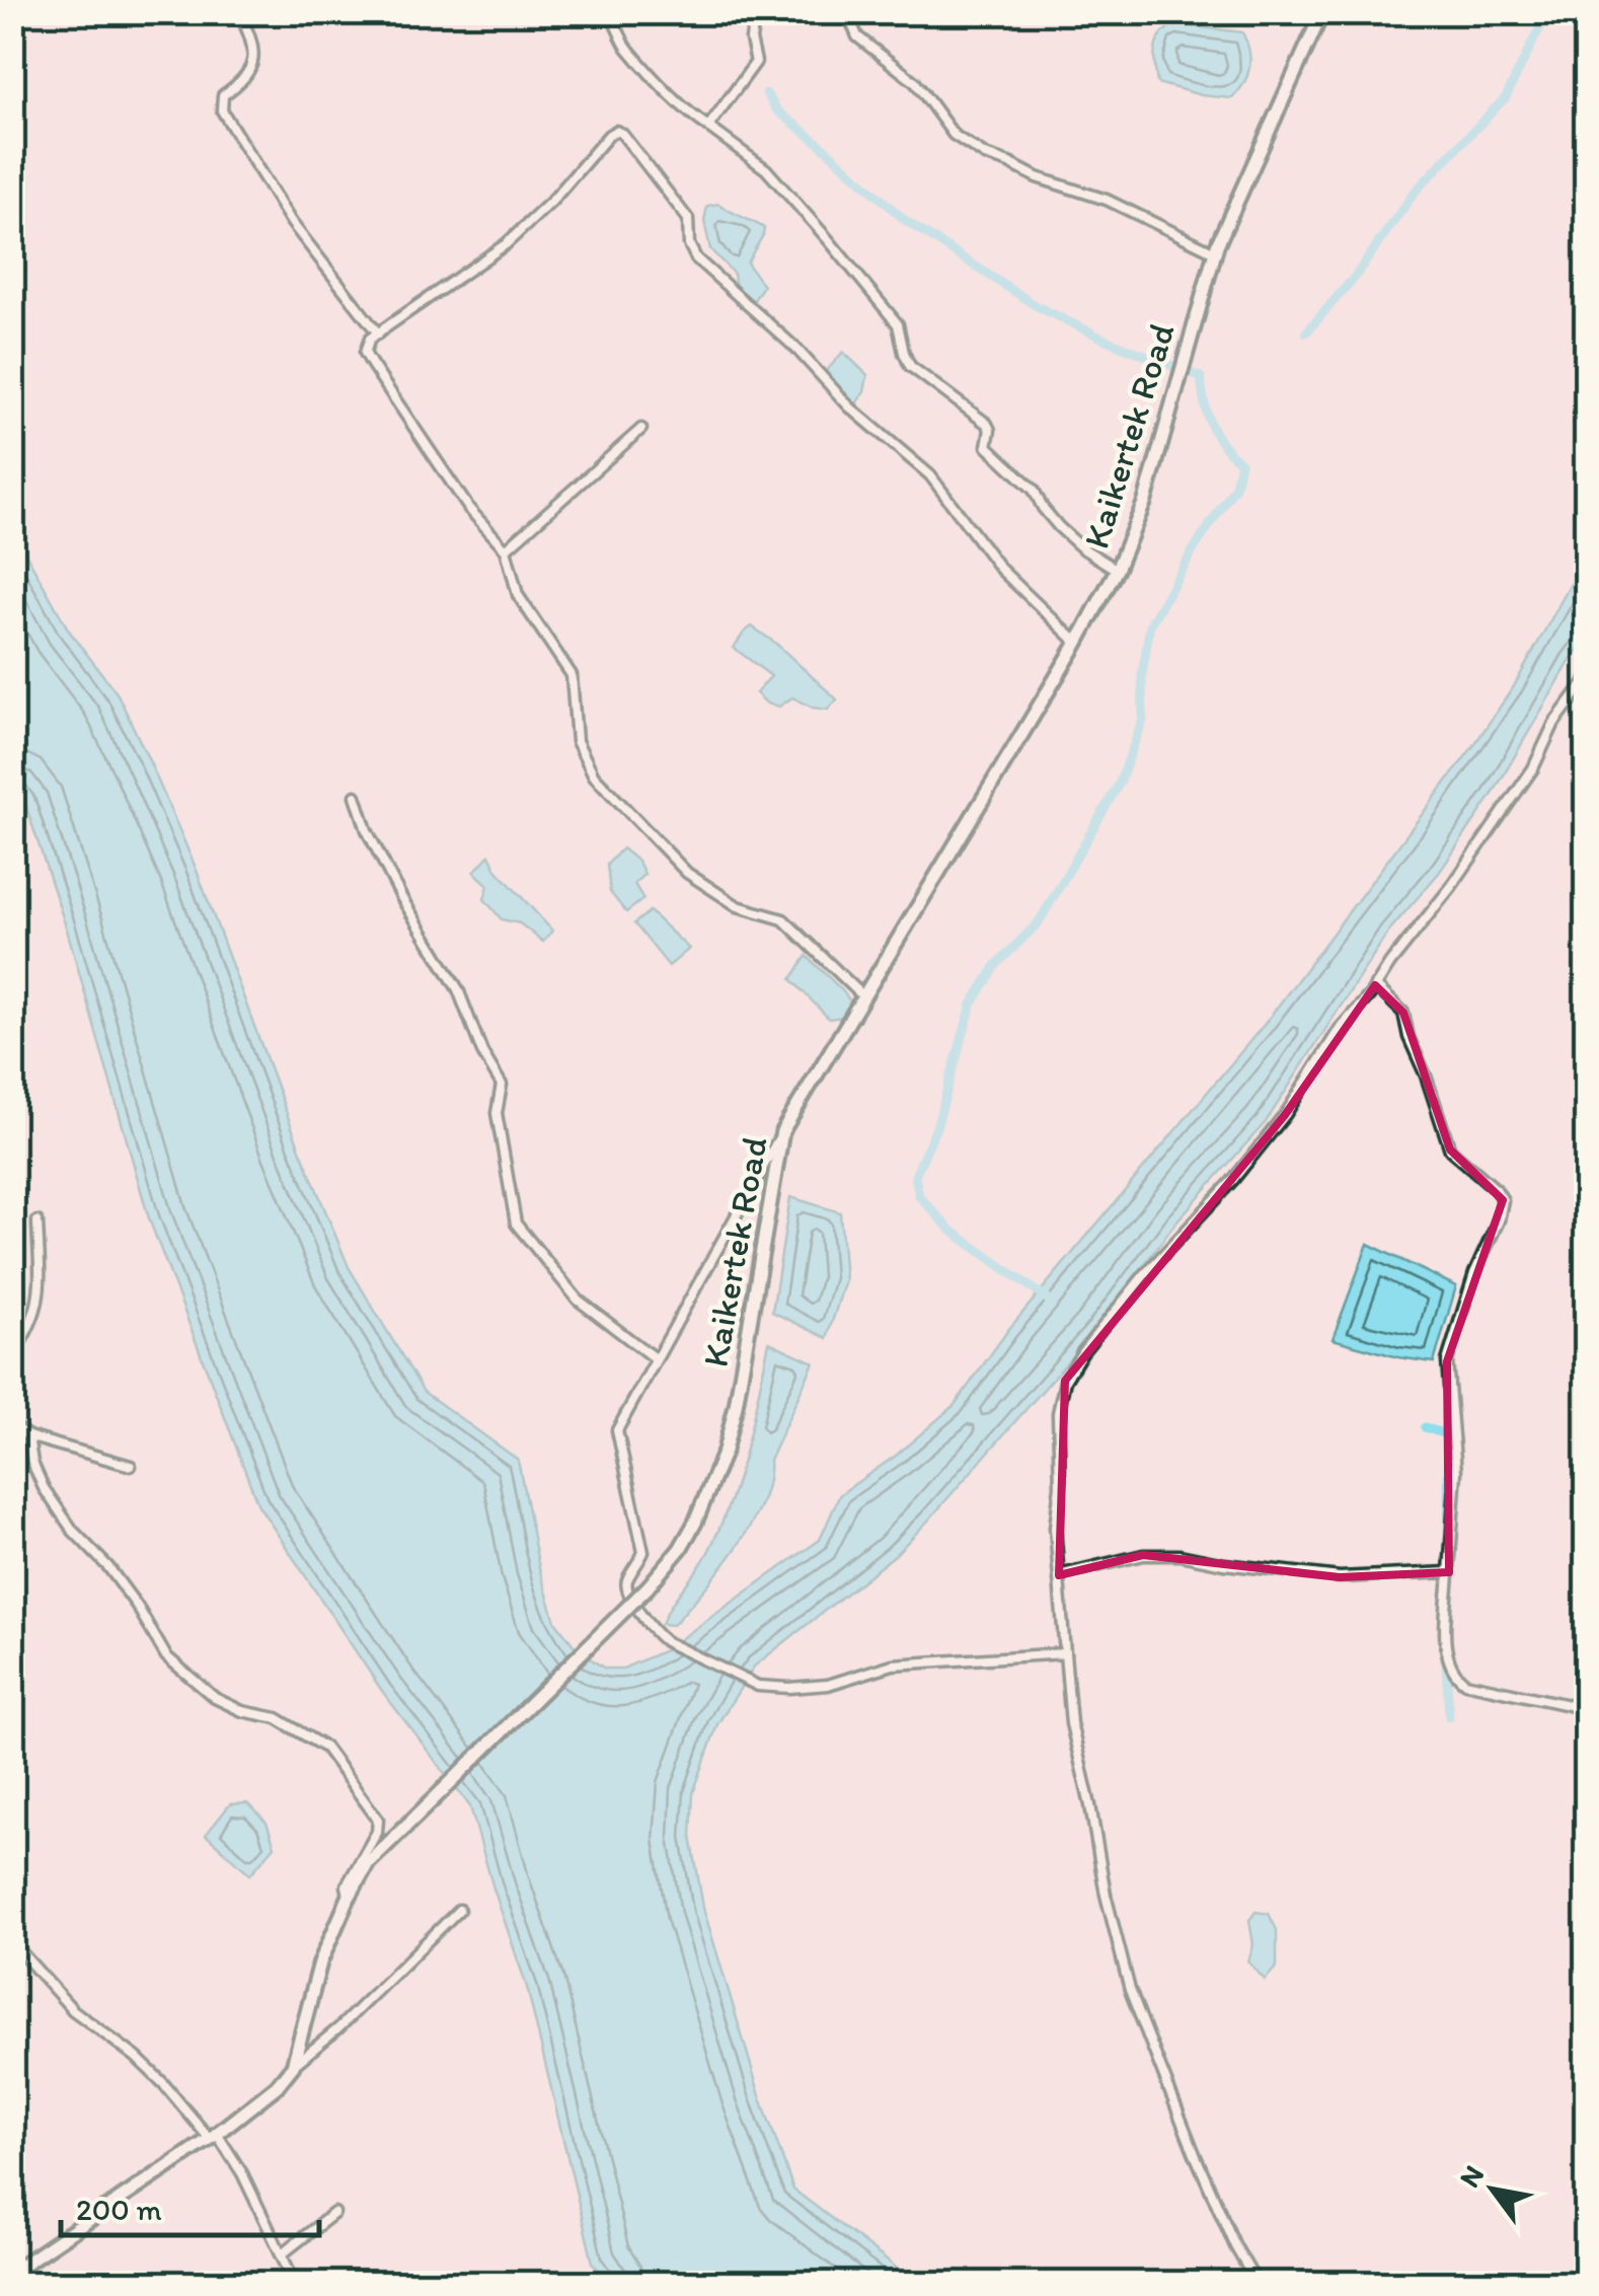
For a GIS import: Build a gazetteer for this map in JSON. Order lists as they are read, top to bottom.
{
  "streets": {
    "main road": ["Kaikertek Road"]
  },
  "scale_bar": "200 m",
  "north": "top left"
}
